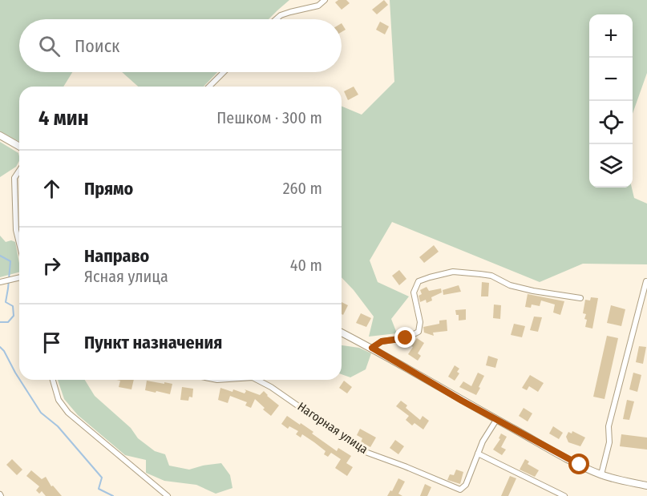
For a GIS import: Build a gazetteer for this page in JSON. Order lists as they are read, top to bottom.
{
  "streets": {
    "street": ["Нагорная улица"]
  },
  "page": {
    "map_buttons": ["+", "−"],
    "search": "Поиск",
    "heading": ["4 мин", "Пешком · 300 m"],
    "list": [
      ["Прямо", "260 m"],
      ["Направо", "Ясная улица", "40 m"],
      "Пункт назначения"
    ]
  }
}
